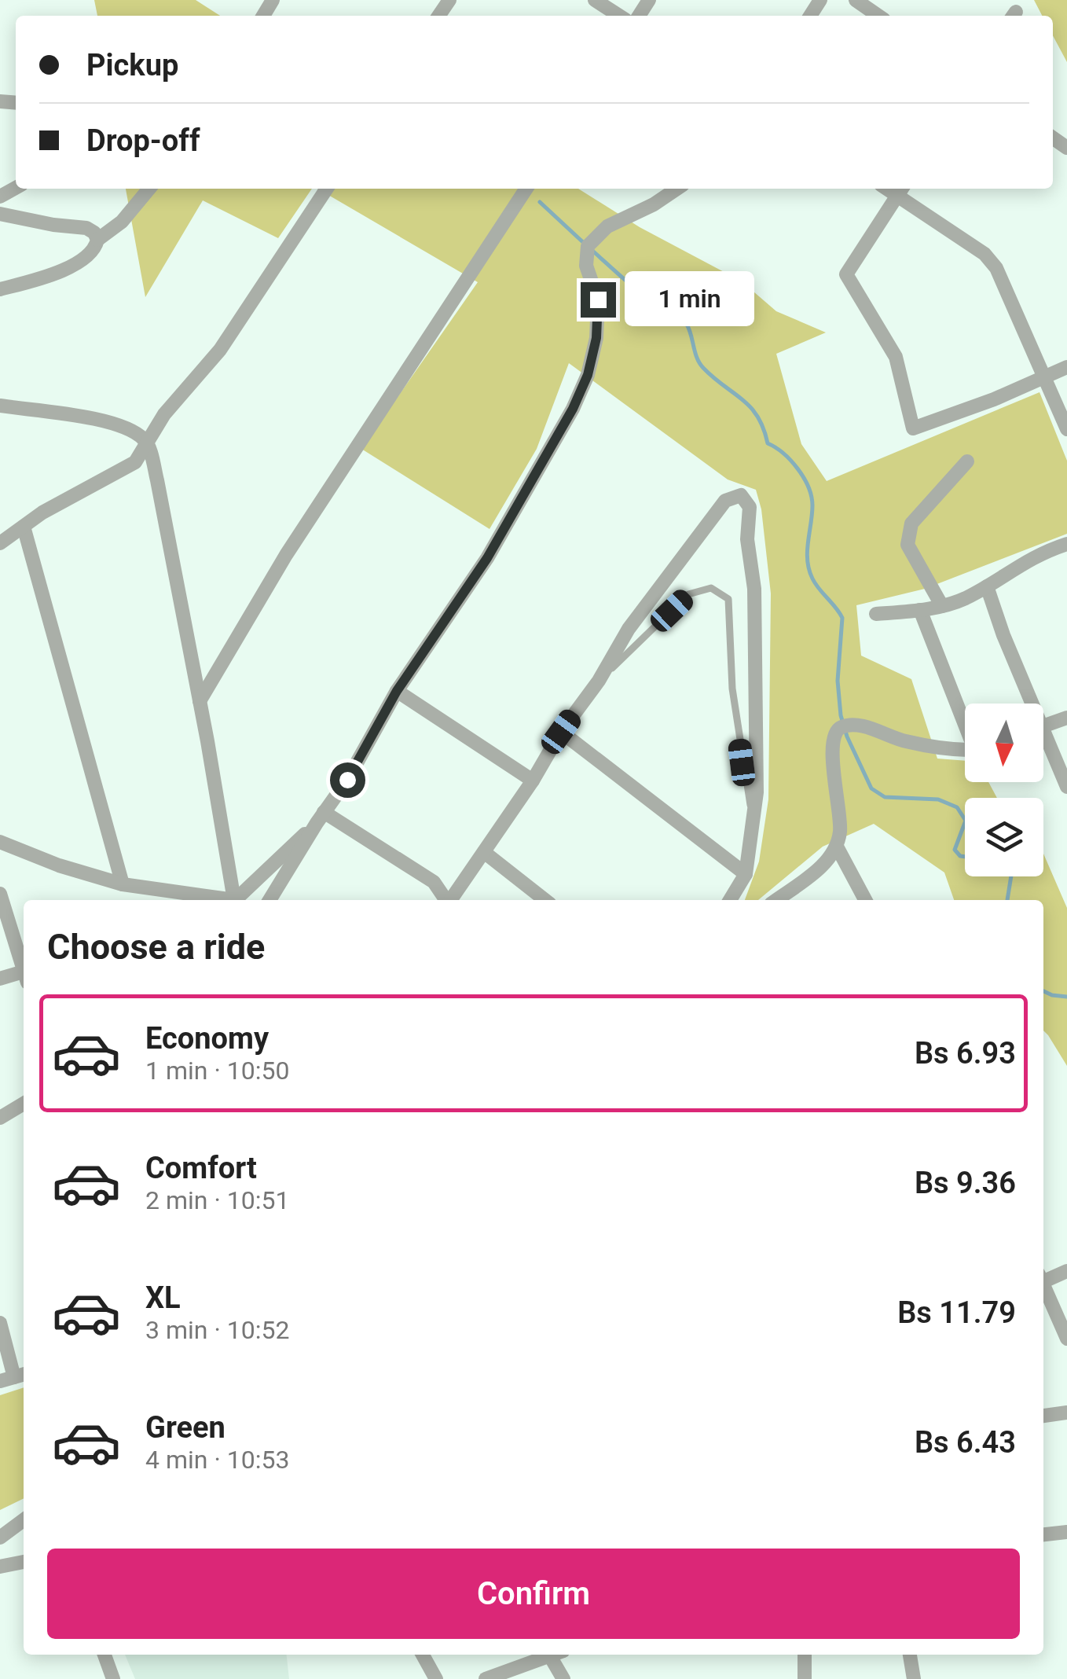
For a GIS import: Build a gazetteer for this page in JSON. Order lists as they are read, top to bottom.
{
  "north": "bottom",
  "page": {
    "banner": ["Pickup", "Drop-off"],
    "bubble": "1 min",
    "heading": "Choose a ride",
    "list": [
      {
        "name": "Economy",
        "note": "1 min · 10:50",
        "value": "Bs 6.93"
      },
      {
        "name": "Comfort",
        "note": "2 min · 10:51",
        "value": "Bs 9.36"
      },
      {
        "name": "XL",
        "note": "3 min · 10:52",
        "value": "Bs 11.79"
      },
      {
        "name": "Green",
        "note": "4 min · 10:53",
        "value": "Bs 6.43"
      }
    ],
    "buttons": "Confirm"
  }
}
